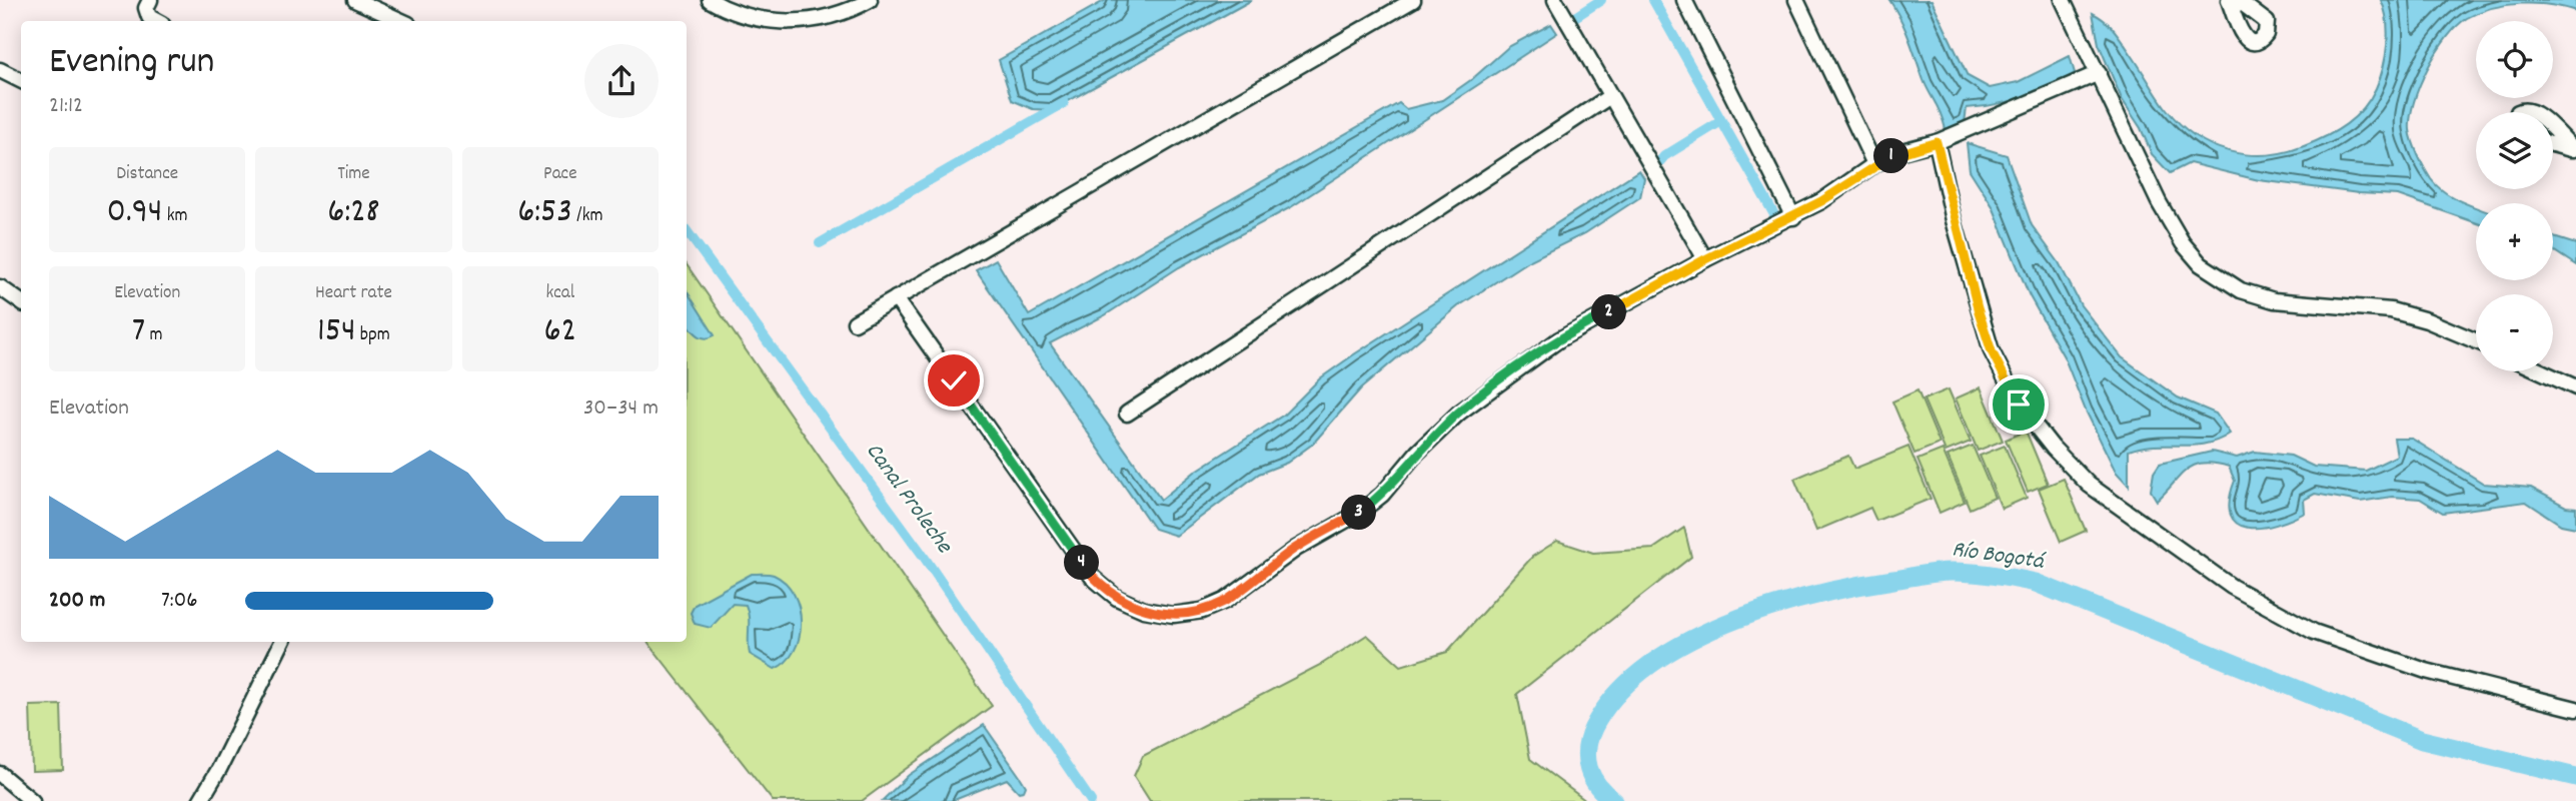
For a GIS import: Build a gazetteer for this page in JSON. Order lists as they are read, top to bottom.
{
  "water": ["Canal Proleche", "Río Bogotá"],
  "page": {
    "map_buttons": ["+", "−"],
    "heading": ["Evening run", "21:12"],
    "pins": [
      "1",
      "2",
      "3",
      "4"
    ],
    "stats": [
      ["Distance", "0.94 km"],
      ["Time", "6:28"],
      ["Pace", "6:53 /km"],
      ["Elevation", "7 m"],
      ["Heart rate", "154 bpm"],
      ["kcal", "62"]
    ],
    "chart": ["Elevation", "30–34 m"],
    "list": [
      {
        "name": "200 m",
        "note": "7:06"
      }
    ]
  }
}
